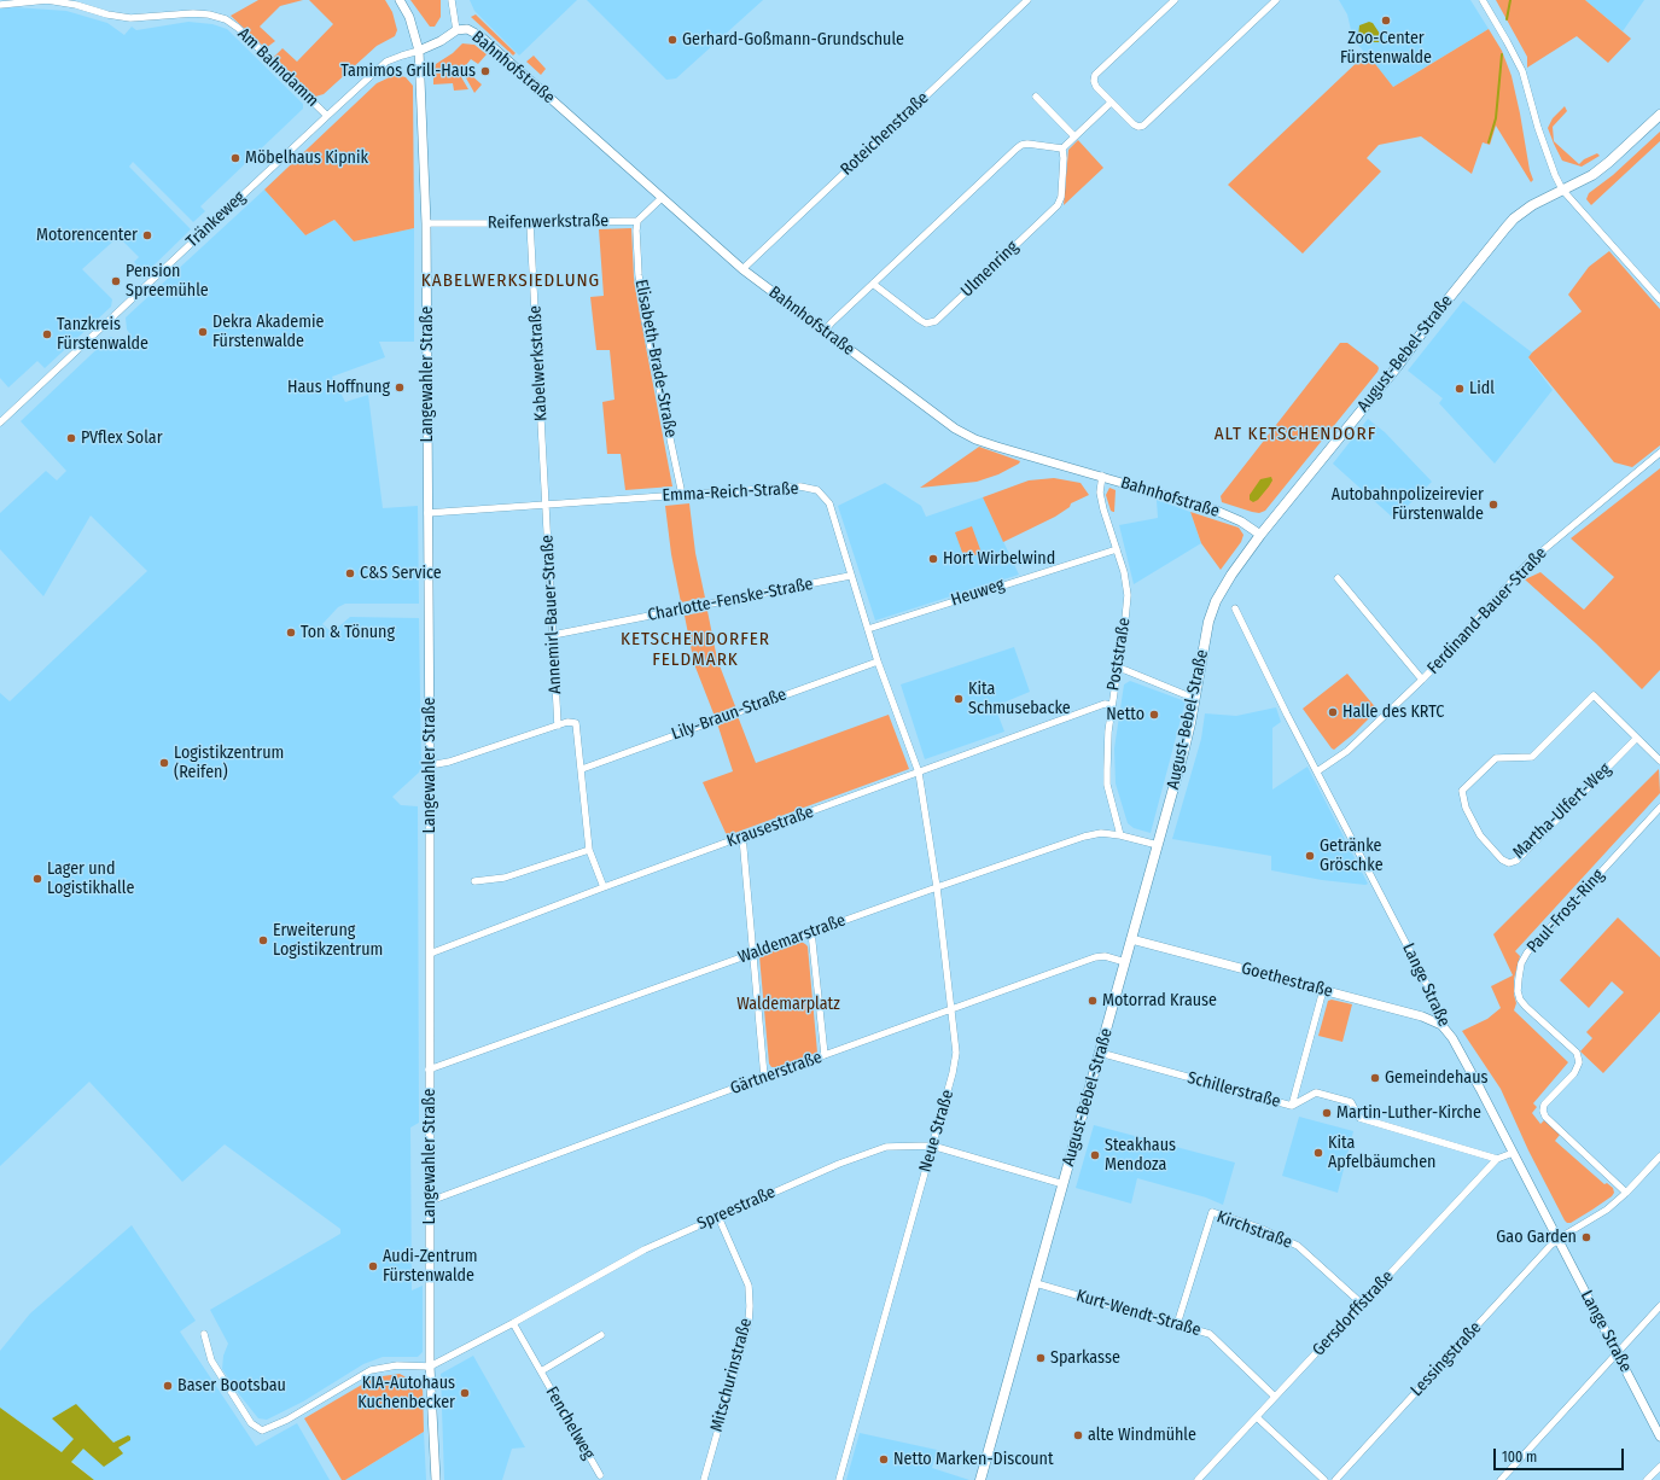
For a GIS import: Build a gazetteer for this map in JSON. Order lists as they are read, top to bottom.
{
  "streets": {
    "main road": ["August-Bebel-Straße"],
    "street": [
      "Am Bahndamm",
      "Bahnhofstraße",
      "Roteichenstraße",
      "Tränkeweg",
      "Reifenwerkstraße",
      "Ulmenring",
      "Elisabeth-Brade-Straße",
      "Kabelwerkstraße",
      "Langewahler Straße",
      "Emma-Reich-Straße",
      "Heuweg",
      "Charlotte-Fenske-Straße",
      "Ferdinand-Bauer-Straße",
      "Annemirl-Bauer-Straße",
      "Poststraße",
      "Lily-Braun-Straße",
      "Martha-Ulfert-Weg",
      "Krausestraße",
      "Paul-Frost-Ring",
      "Waldemarstraße",
      "Goethestraße",
      "Lange Straße",
      "Gärtnerstraße",
      "Schillerstraße",
      "Neue Straße",
      "Spreestraße",
      "Kirchstraße",
      "Kurt-Wendt-Straße",
      "Gersdorffstraße",
      "Lessingstraße",
      "Mitschurinstraße",
      "Fenchelweg"
    ]
  },
  "crossings": [
    ["Am Bahndamm", "Tränkeweg"],
    ["Bahnhofstraße", "Roteichenstraße"],
    ["Bahnhofstraße", "Tränkeweg"],
    ["Bahnhofstraße", "August-Bebel-Straße"],
    ["Bahnhofstraße", "Langewahler Straße"],
    ["Bahnhofstraße", "Poststraße"],
    ["Tränkeweg", "Langewahler Straße"],
    ["Reifenwerkstraße", "Elisabeth-Brade-Straße"],
    ["Reifenwerkstraße", "Kabelwerkstraße"],
    ["Reifenwerkstraße", "Langewahler Straße"],
    ["August-Bebel-Straße", "Waldemarstraße"],
    ["August-Bebel-Straße", "Goethestraße"],
    ["August-Bebel-Straße", "Gärtnerstraße"],
    ["August-Bebel-Straße", "Schillerstraße"],
    ["August-Bebel-Straße", "Spreestraße"],
    ["August-Bebel-Straße", "Kurt-Wendt-Straße"],
    ["Elisabeth-Brade-Straße", "Emma-Reich-Straße"],
    ["Kabelwerkstraße", "Emma-Reich-Straße"],
    ["Kabelwerkstraße", "Annemirl-Bauer-Straße"],
    ["Langewahler Straße", "Emma-Reich-Straße"],
    ["Langewahler Straße", "Krausestraße"],
    ["Langewahler Straße", "Waldemarstraße"],
    ["Langewahler Straße", "Gärtnerstraße"],
    ["Langewahler Straße", "Spreestraße"],
    ["Emma-Reich-Straße", "Heuweg"],
    ["Emma-Reich-Straße", "Charlotte-Fenske-Straße"],
    ["Emma-Reich-Straße", "Annemirl-Bauer-Straße"],
    ["Emma-Reich-Straße", "Lily-Braun-Straße"],
    ["Emma-Reich-Straße", "Krausestraße"],
    ["Emma-Reich-Straße", "Neue Straße"],
    ["Heuweg", "Poststraße"],
    ["Charlotte-Fenske-Straße", "Annemirl-Bauer-Straße"],
    ["Ferdinand-Bauer-Straße", "Lange Straße"],
    ["Poststraße", "Krausestraße"],
    ["Poststraße", "Waldemarstraße"],
    ["Krausestraße", "Neue Straße"],
    ["Waldemarstraße", "Neue Straße"],
    ["Goethestraße", "Lange Straße"],
    ["Lange Straße", "Gersdorffstraße"],
    ["Lange Straße", "Lessingstraße"],
    ["Gärtnerstraße", "Neue Straße"],
    ["Schillerstraße", "Gersdorffstraße"],
    ["Neue Straße", "Spreestraße"],
    ["Spreestraße", "Mitschurinstraße"],
    ["Spreestraße", "Fenchelweg"],
    ["Kirchstraße", "Kurt-Wendt-Straße"],
    ["Kirchstraße", "Gersdorffstraße"],
    ["Kurt-Wendt-Straße", "Gersdorffstraße"]
  ],
  "districts": ["KABELWERKSIEDLUNG", "ALT KETSCHENDORF", "KETSCHENDORFER FELDMARK"],
  "parks": ["Waldemarplatz"],
  "places": [
    "Zoo-Center Fürstenwalde",
    "Gerhard-Goßmann-Grundschule",
    "Tamimos Grill-Haus",
    "Möbelhaus Kipnik",
    "Motorencenter",
    "Pension Spreemühle",
    "Dekra Akademie Fürstenwalde",
    "Tanzkreis Fürstenwalde",
    "Haus Hoffnung",
    "Lidl",
    "PVflex Solar",
    "Autobahnpolizeirevier Fürstenwalde",
    "Hort Wirbelwind",
    "C&S Service",
    "Ton & Tönung",
    "Kita Schmusebacke",
    "Halle des KRTC",
    "Netto",
    "Logistikzentrum (Reifen)",
    "Getränke Gröschke",
    "Lager und Logistikhalle",
    "Erweiterung Logistikzentrum",
    "Motorrad Krause",
    "Gemeindehaus",
    "Martin-Luther-Kirche",
    "Kita Apfelbäumchen",
    "Steakhaus Mendoza",
    "Gao Garden",
    "Audi-Zentrum Fürstenwalde",
    "Sparkasse",
    "Baser Bootsbau",
    "KIA-Autohaus Kuchenbecker",
    "alte Windmühle",
    "Netto Marken-Discount"
  ],
  "scale_bar": "100 m"
}
